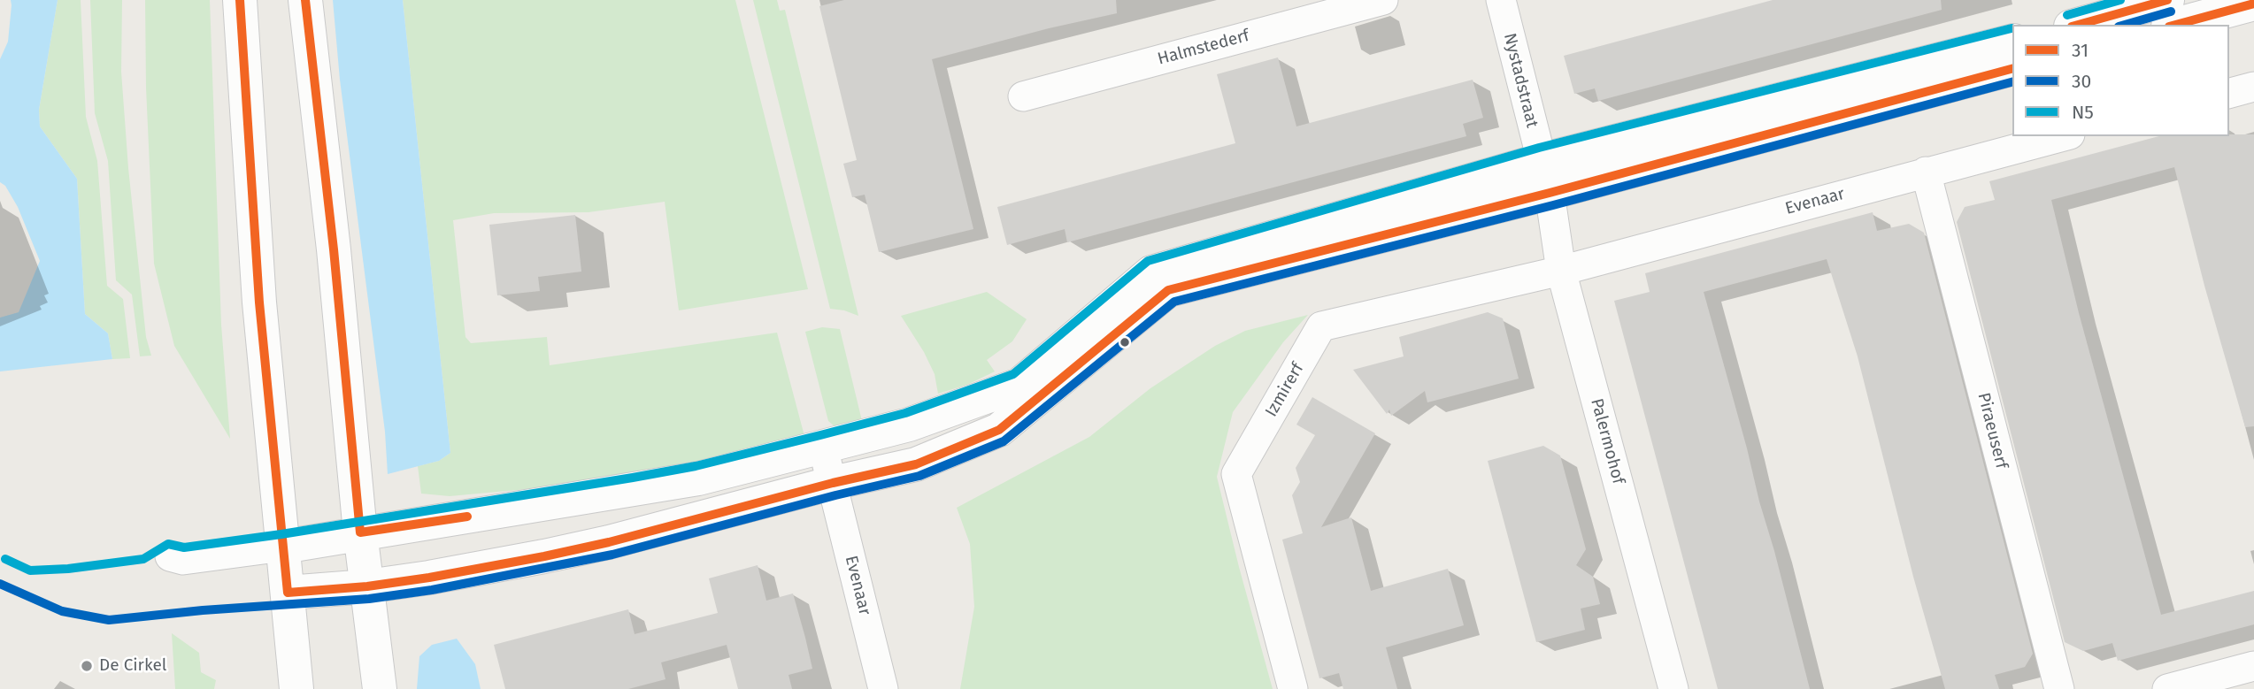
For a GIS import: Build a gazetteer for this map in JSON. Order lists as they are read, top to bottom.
{
  "streets": {
    "street": [
      "Halmstederf",
      "Nystadstraat",
      "Evenaar",
      "Izmirerf",
      "Piraeuserf",
      "Palermohof"
    ]
  },
  "crossings": [
    ["Evenaar", "Izmirerf"],
    ["Evenaar", "Piraeuserf"],
    ["Evenaar", "Palermohof"],
    ["Izmirerf", "Palermohof"]
  ],
  "places": ["De Cirkel"],
  "lines": ["transit line 31", "transit line N5", "transit line 30"],
  "legend": ["31", "30", "N5"]
}
